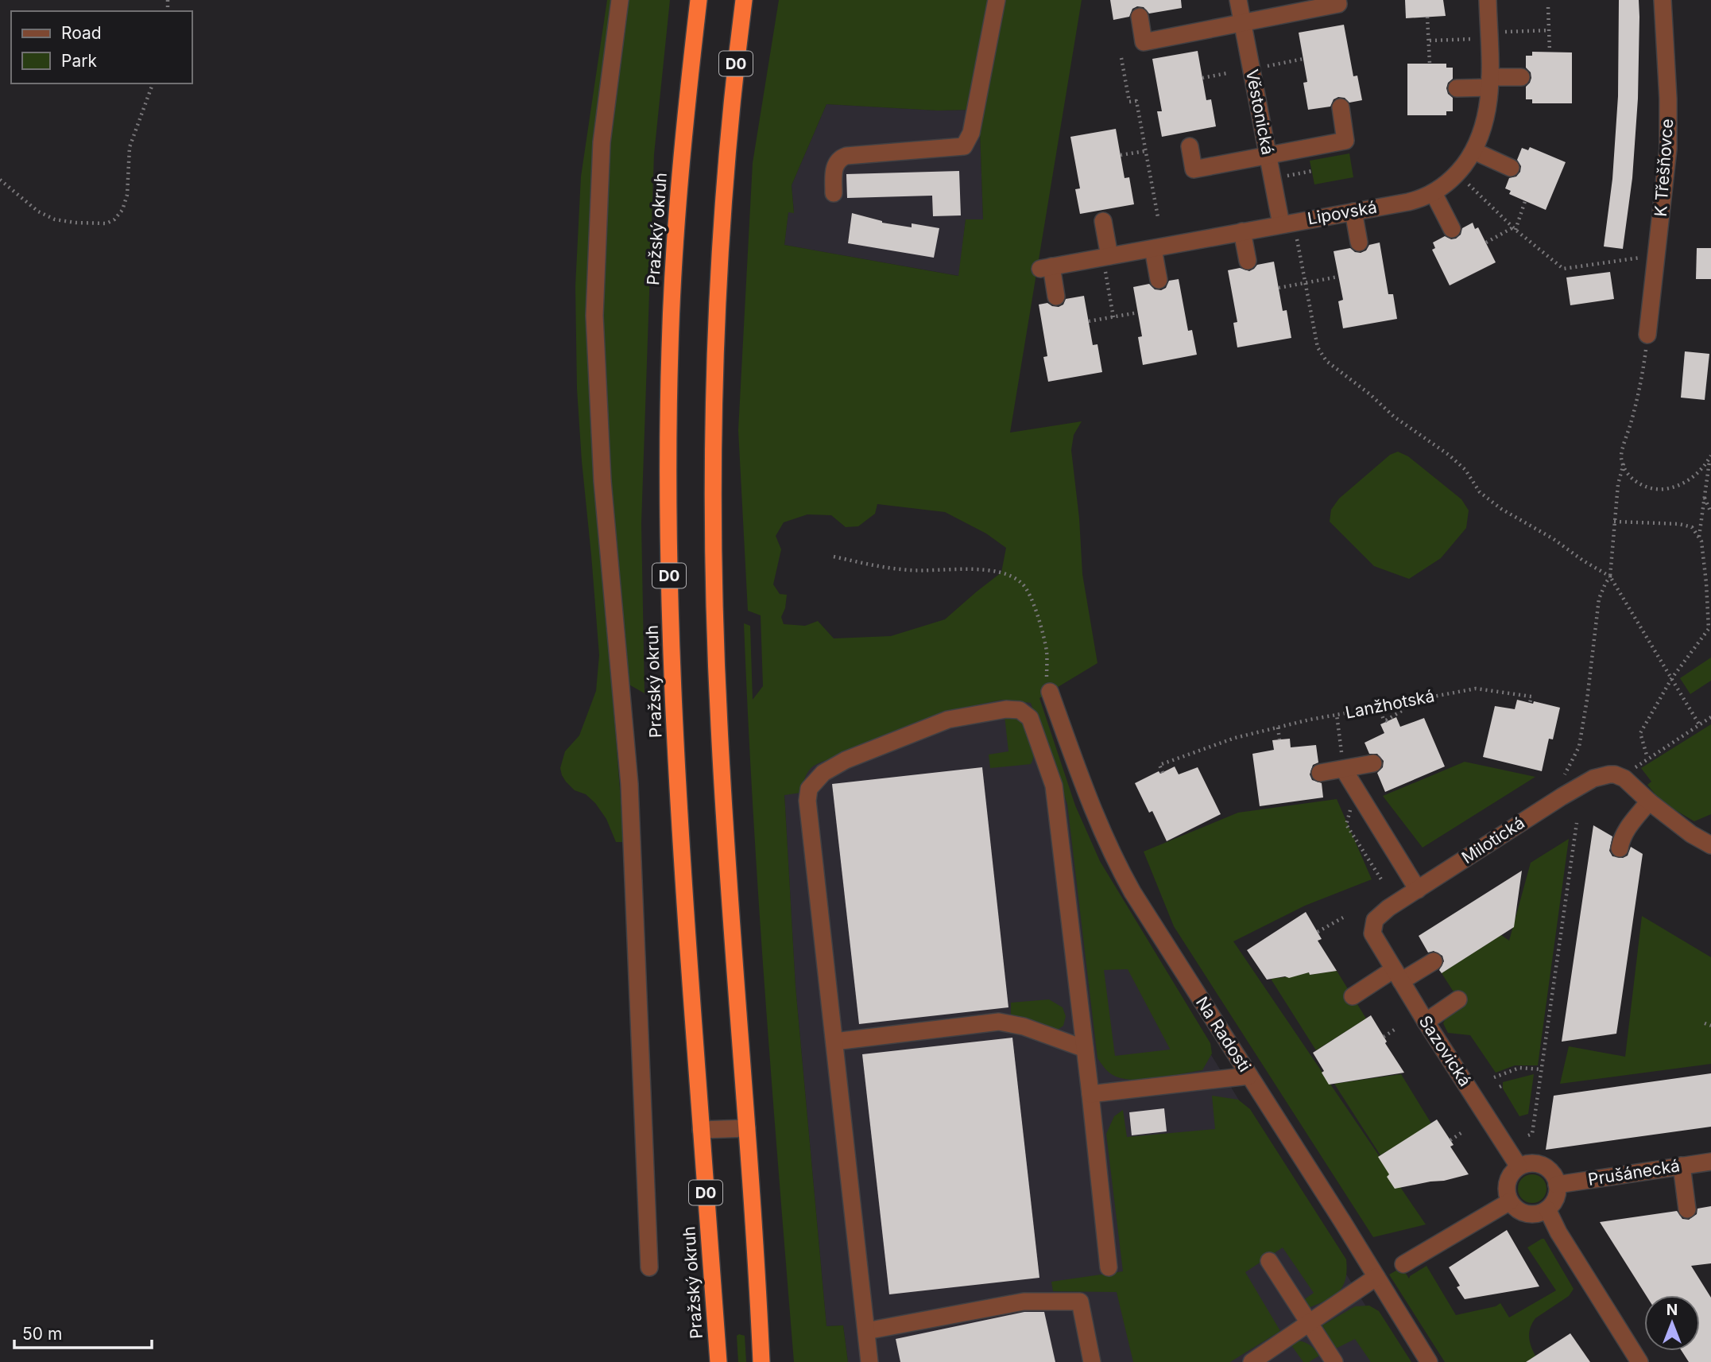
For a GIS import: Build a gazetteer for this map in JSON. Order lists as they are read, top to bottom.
{
  "streets": {
    "highway": ["D0", "Pražský okruh"],
    "street": [
      "Věstonická",
      "K Třešňovce",
      "Lipovská",
      "Milotická",
      "Na Radosti",
      "Sazovická",
      "Prušánecká"
    ],
    "path": ["Lanžhotská"]
  },
  "crossings": [
    ["Věstonická", "Lipovská"],
    ["Milotická", "Sazovická"],
    ["Sazovická", "Prušánecká"]
  ],
  "legend": ["Road", "Park"],
  "scale_bar": "50 m",
  "north": "top"
}
